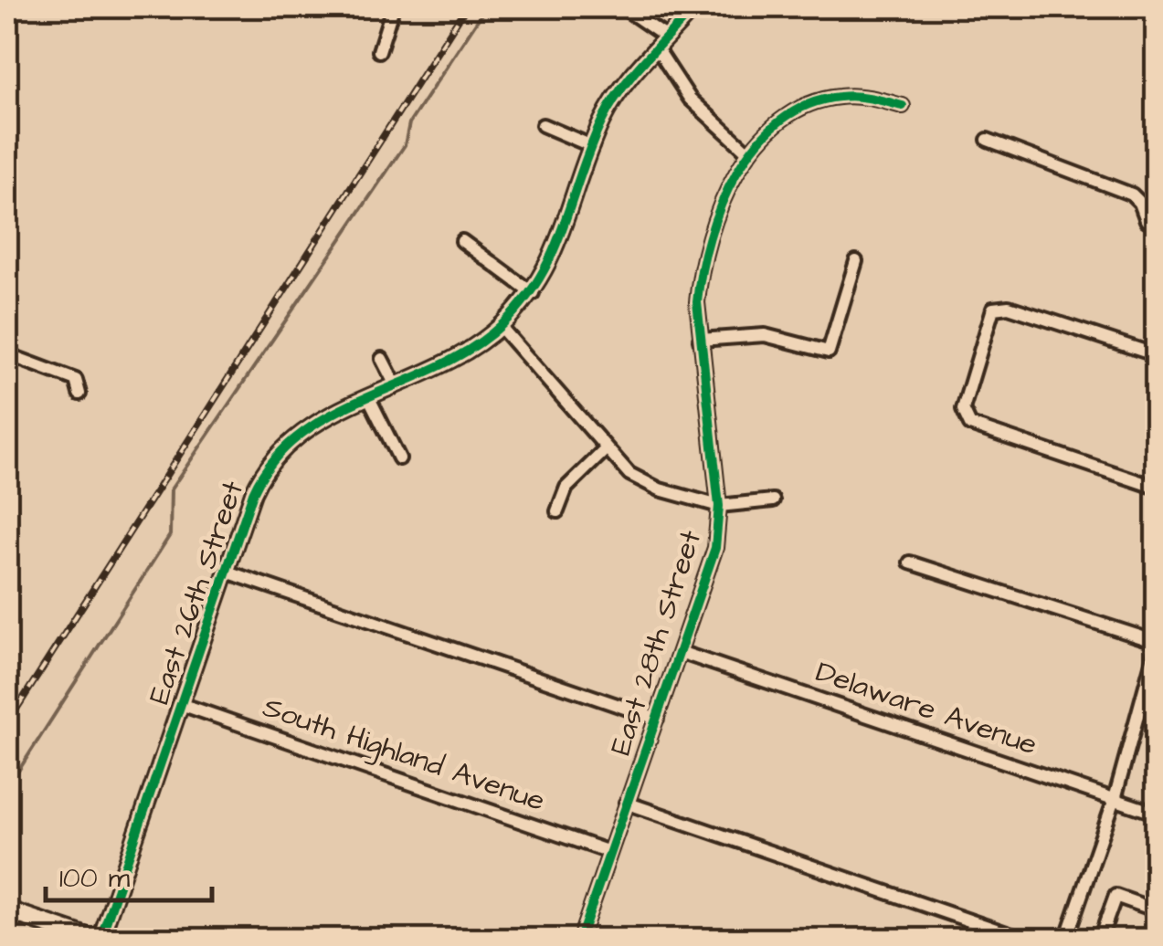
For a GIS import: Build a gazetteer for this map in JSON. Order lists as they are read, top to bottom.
{
  "streets": {
    "street": [
      "East 26th Street",
      "East 28th Street",
      "Delaware Avenue",
      "South Highland Avenue"
    ]
  },
  "crossings": [
    ["East 26th Street", "South Highland Avenue"],
    ["East 28th Street", "Delaware Avenue"],
    ["East 28th Street", "South Highland Avenue"]
  ],
  "scale_bar": "100 m"
}
